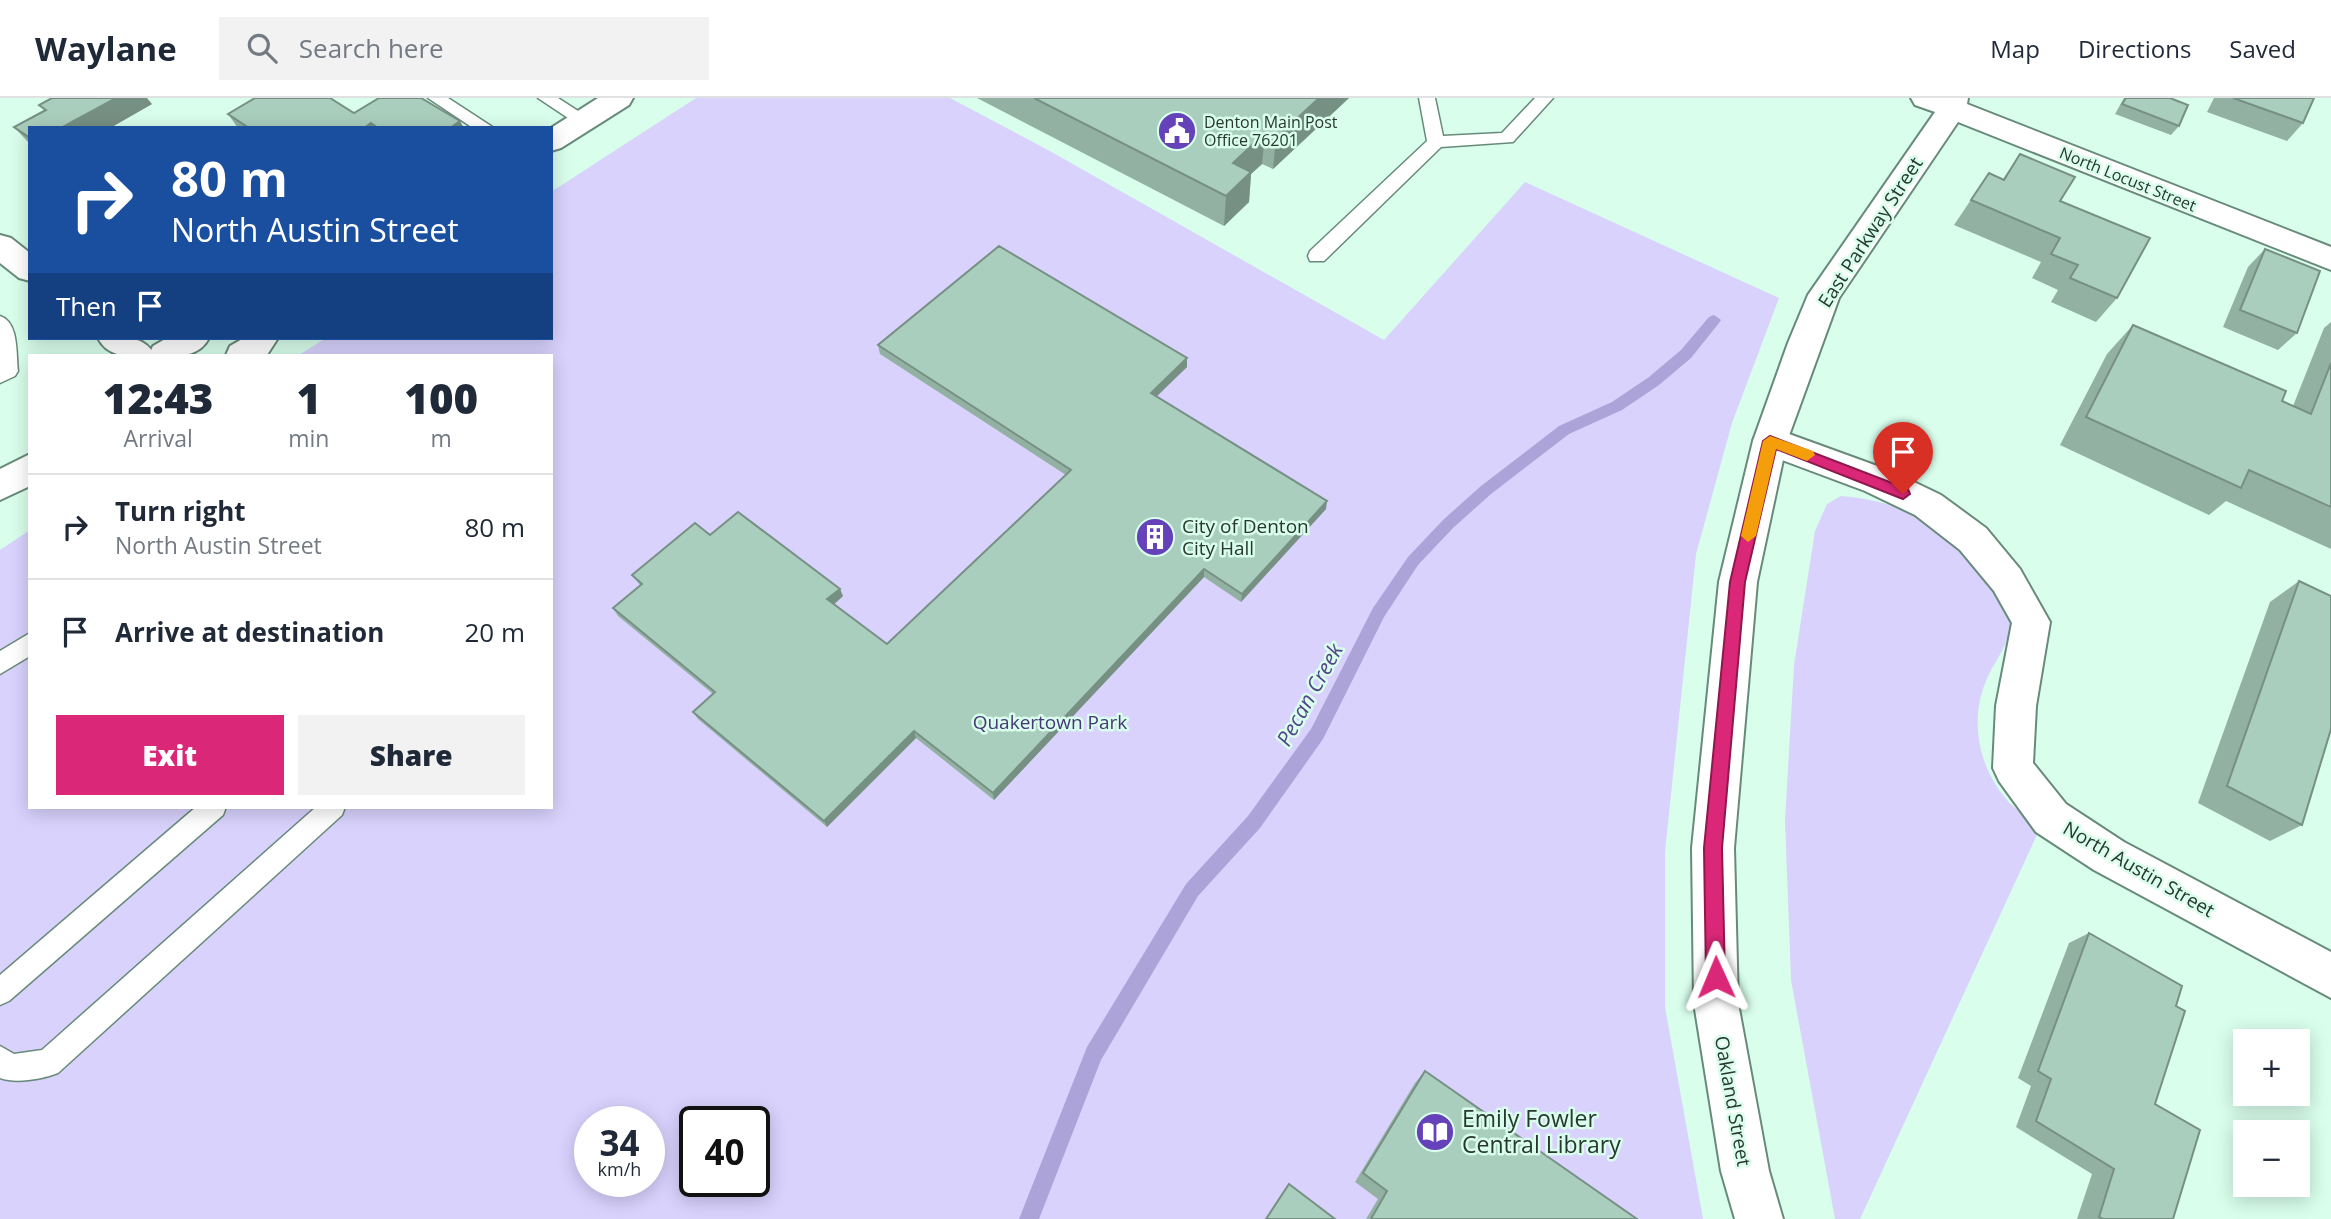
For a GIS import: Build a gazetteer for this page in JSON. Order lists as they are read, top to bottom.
{
  "streets": {
    "street": [
      "North Locust Street",
      "East Parkway Street",
      "North Austin Street",
      "Oakland Street"
    ]
  },
  "crossings": [
    ["North Locust Street", "East Parkway Street"],
    ["East Parkway Street", "North Austin Street"],
    ["East Parkway Street", "Oakland Street"],
    ["North Austin Street", "Oakland Street"]
  ],
  "water": ["Pecan Creek"],
  "parks": ["Quakertown Park"],
  "places": {
    "public building": ["Denton Main Post Office 76201"],
    "building": ["City of Denton City Hall"],
    "library": ["Emily Fowler Central Library"]
  },
  "page": {
    "header": "Waylane",
    "search": "Search here",
    "nav": ["Map", "Directions", "Saved"],
    "turn": ["80 m", "North Austin Street"],
    "then": "Then",
    "eta": [
      "12:43",
      "Arrival",
      "1",
      "min",
      "100",
      "m"
    ],
    "list": [
      {
        "name": "Turn right",
        "note": "North Austin Street",
        "value": "80 m"
      },
      {
        "name": "Arrive at destination",
        "value": "20 m"
      }
    ],
    "buttons": ["Exit", "Share"],
    "map_buttons": ["+", "−"],
    "speed": "34 km/h",
    "limit": "40"
  }
}
